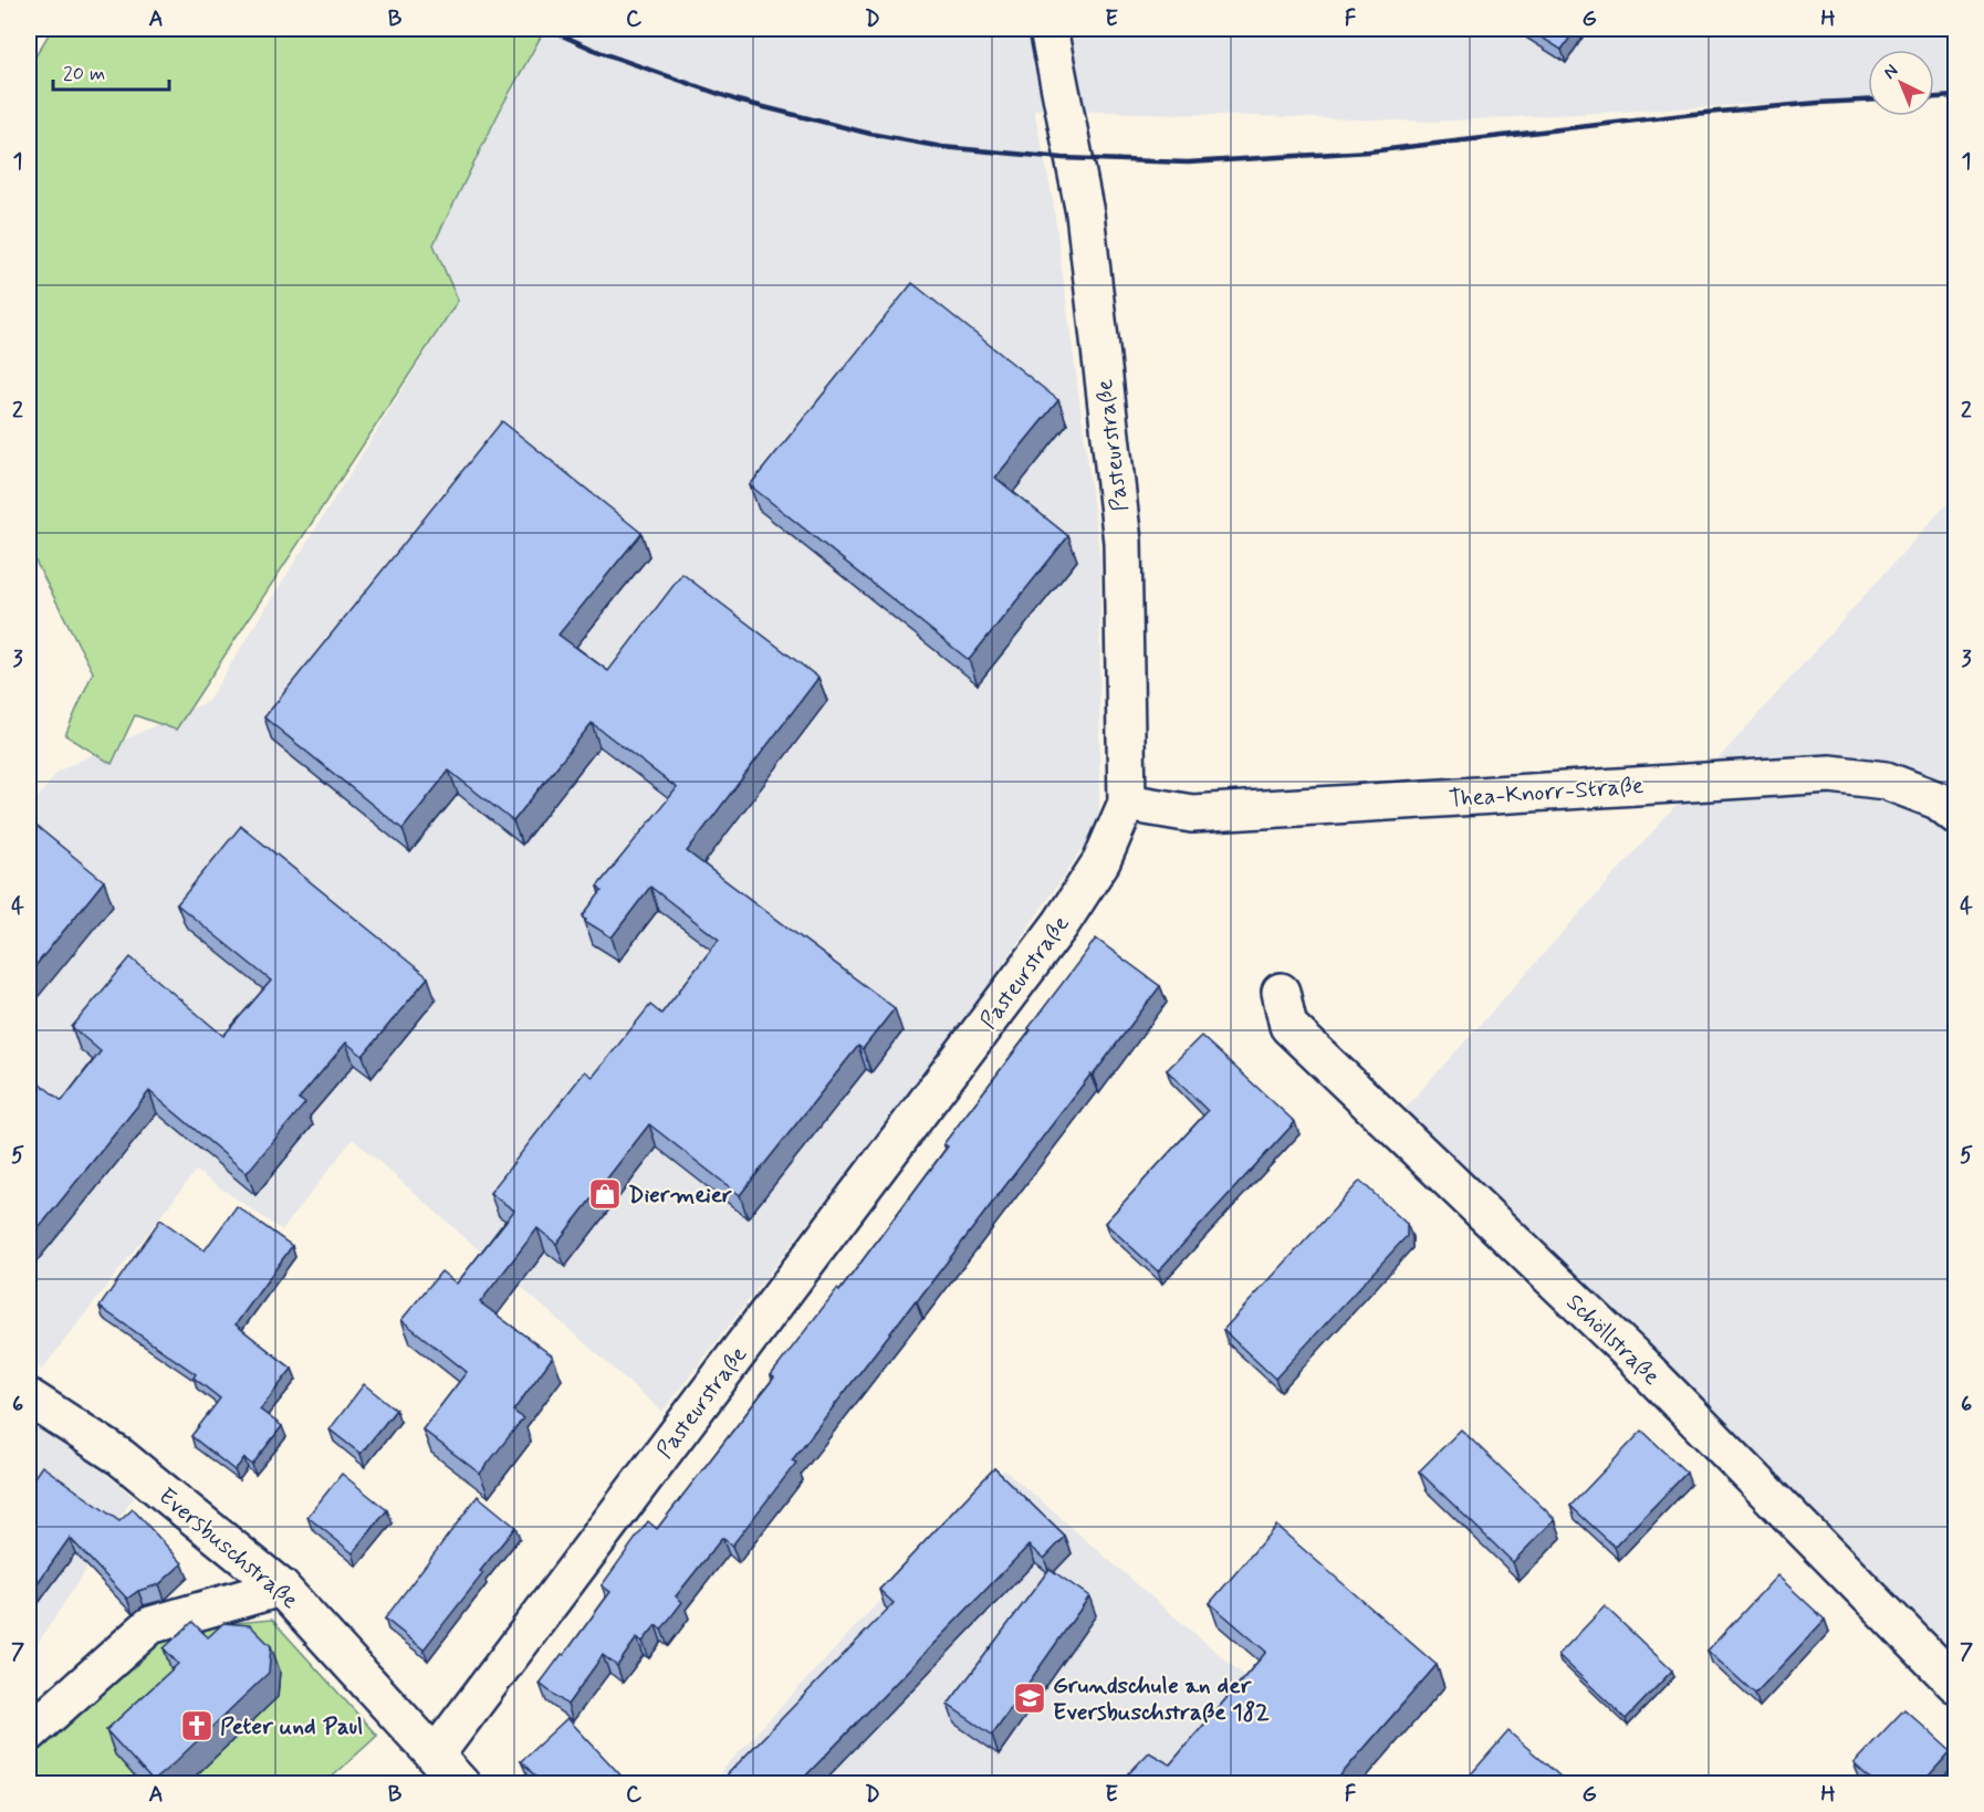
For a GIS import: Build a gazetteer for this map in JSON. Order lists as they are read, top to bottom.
{
  "streets": {
    "street": [
      "Pasteurstraße",
      "Thea-Knorr-Straße",
      "Schöllstraße",
      "Eversbuschstraße"
    ]
  },
  "crossings": [
    ["Pasteurstraße", "Thea-Knorr-Straße"],
    ["Pasteurstraße", "Eversbuschstraße"]
  ],
  "places": {
    "shop": ["Diermeier"],
    "school or university": ["Grundschule an der Eversbuschstraße 182"],
    "church": ["Peter und Paul"]
  },
  "scale_bar": "20 m",
  "north": "top left",
  "grid": {
    "columns": [
      "A",
      "B",
      "C",
      "D",
      "E",
      "F",
      "G",
      "H"
    ],
    "rows": [
      "1",
      "2",
      "3",
      "4",
      "5",
      "6",
      "7"
    ]
  }
}
